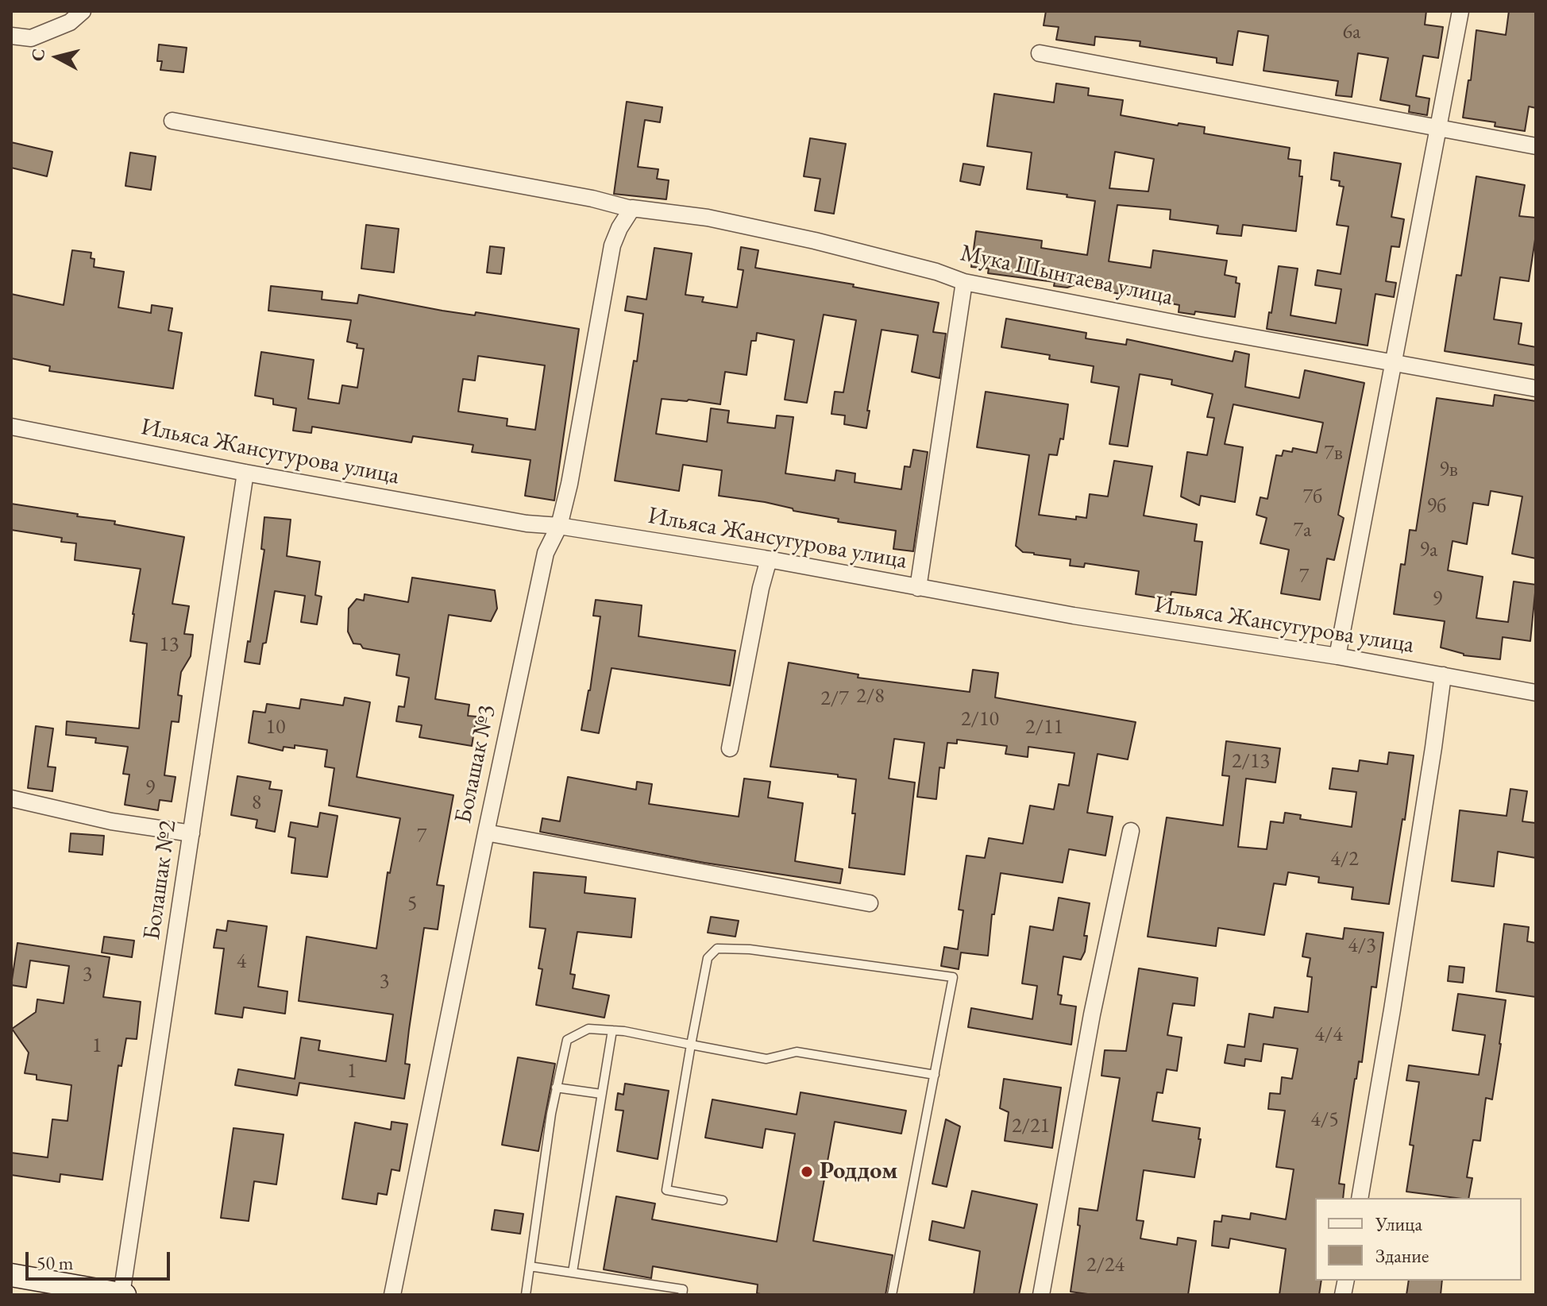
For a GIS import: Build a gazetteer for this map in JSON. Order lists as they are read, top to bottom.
{
  "streets": {
    "street": [
      "Мука Шынтаева улица",
      "Ильяса Жансугурова улица",
      "Болашак №3",
      "Болашак №2"
    ]
  },
  "crossings": [
    ["Мука Шынтаева улица", "Болашак №3"],
    ["Ильяса Жансугурова улица", "Болашак №3"],
    ["Ильяса Жансугурова улица", "Болашак №2"]
  ],
  "places": ["Роддом"],
  "house_numbers": [
    "6а",
    "7в",
    "9в",
    "7б",
    "9б",
    "7а",
    "9а",
    "7",
    "9",
    "13",
    "2/8",
    "2/7",
    "2/10",
    "10",
    "2/11",
    "2/13",
    "9",
    "8",
    "7",
    "4/2",
    "5",
    "4/3",
    "4",
    "3",
    "3",
    "4/4",
    "1",
    "1",
    "4/5",
    "2/21",
    "2/24"
  ],
  "legend": ["Улица", "Здание"],
  "scale_bar": "50 m",
  "north": "left"
}
